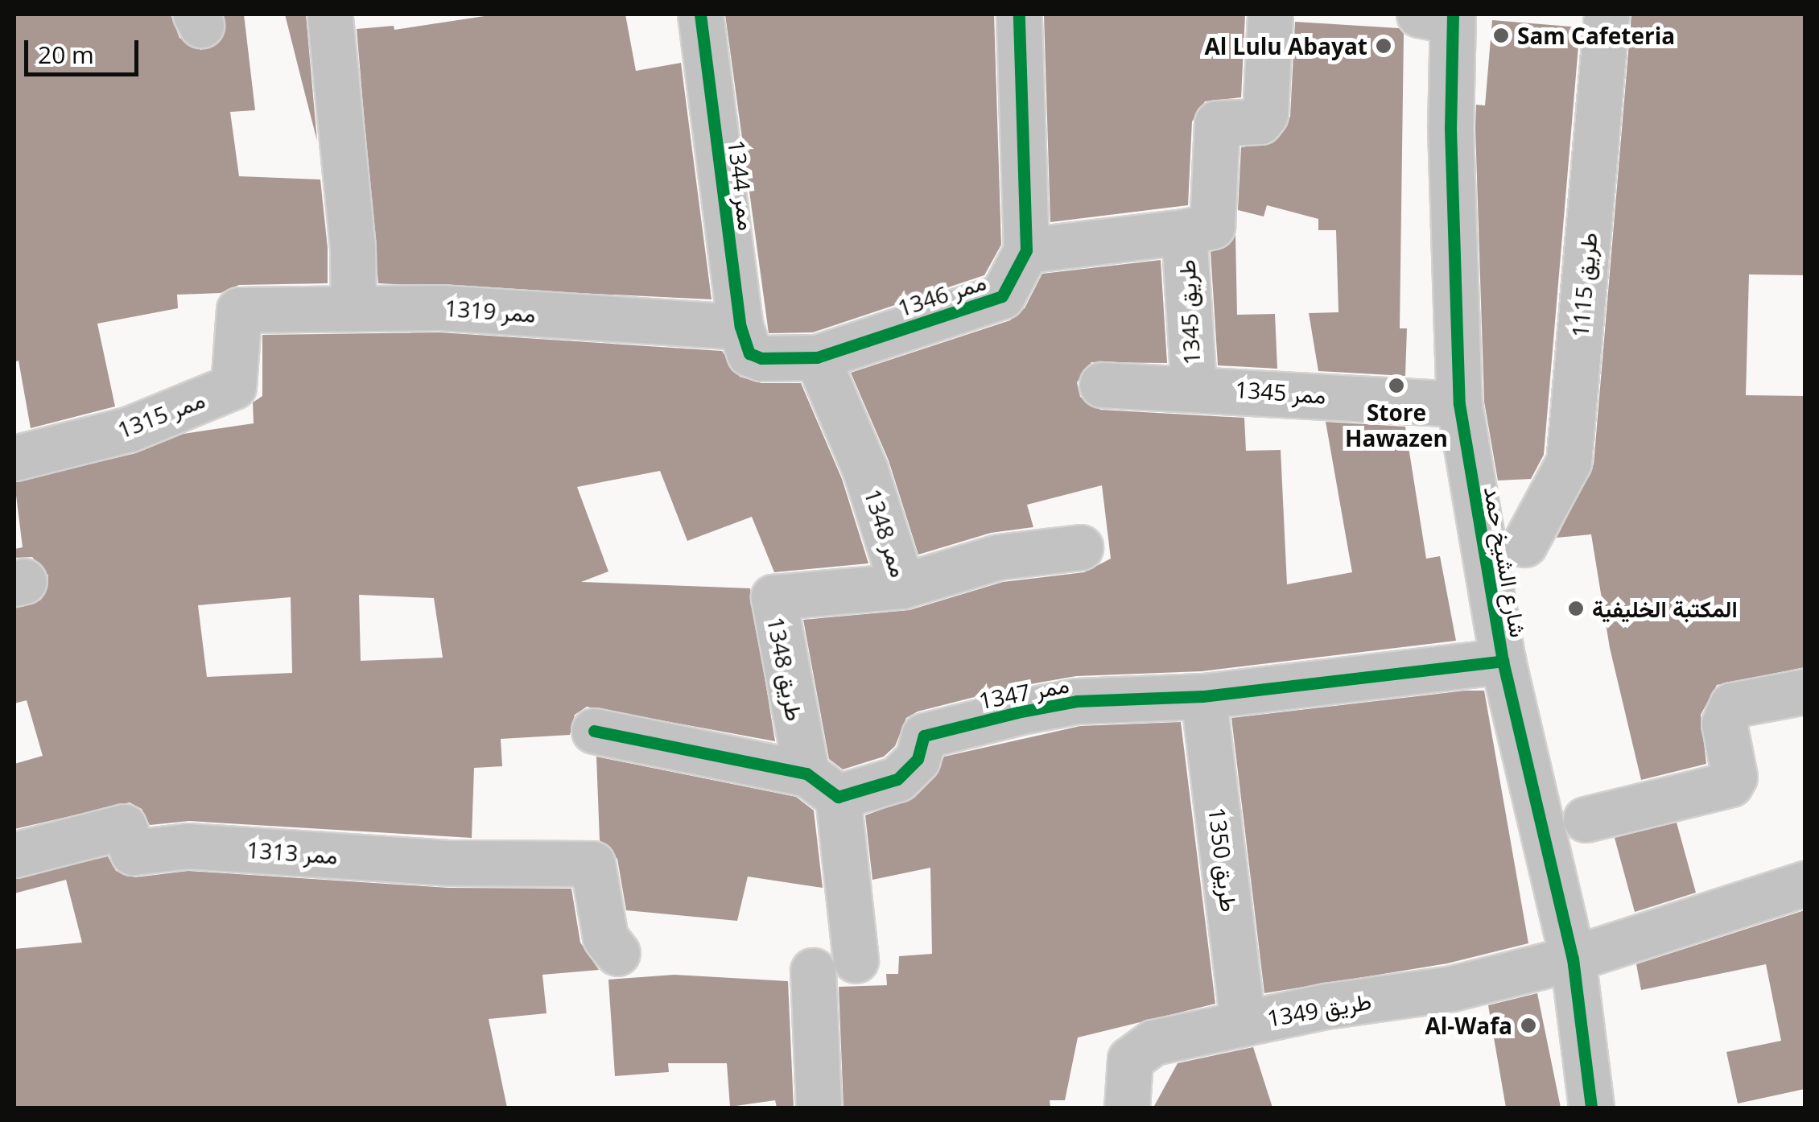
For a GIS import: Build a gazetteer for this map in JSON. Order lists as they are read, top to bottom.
{
  "streets": {
    "street": [
      "ممر 1344",
      "طريق 1115",
      "ممر 1346",
      "ممر 1319",
      "طريق 1345",
      "ممر 1345",
      "ممر 1315",
      "ممر 1348",
      "شارع الشيخ حمد",
      "طريق 1348",
      "ممر 1347",
      "ممر 1313",
      "طريق 1350",
      "طريق 1349"
    ]
  },
  "crossings": [
    ["ممر 1344", "ممر 1346"],
    ["ممر 1344", "ممر 1319"],
    ["ممر 1346", "ممر 1319"],
    ["ممر 1346", "ممر 1348"],
    ["ممر 1319", "ممر 1315"],
    ["طريق 1345", "ممر 1345"],
    ["ممر 1345", "شارع الشيخ حمد"],
    ["ممر 1348", "طريق 1348"],
    ["شارع الشيخ حمد", "ممر 1347"],
    ["شارع الشيخ حمد", "طريق 1349"],
    ["طريق 1348", "ممر 1347"],
    ["ممر 1347", "طريق 1350"],
    ["طريق 1350", "طريق 1349"]
  ],
  "places": [
    "Sam Cafeteria",
    "Al Lulu Abayat",
    "Store Hawazen",
    "المكتبة الخليفية",
    "Al-Wafa"
  ],
  "scale_bar": "20 m"
}
